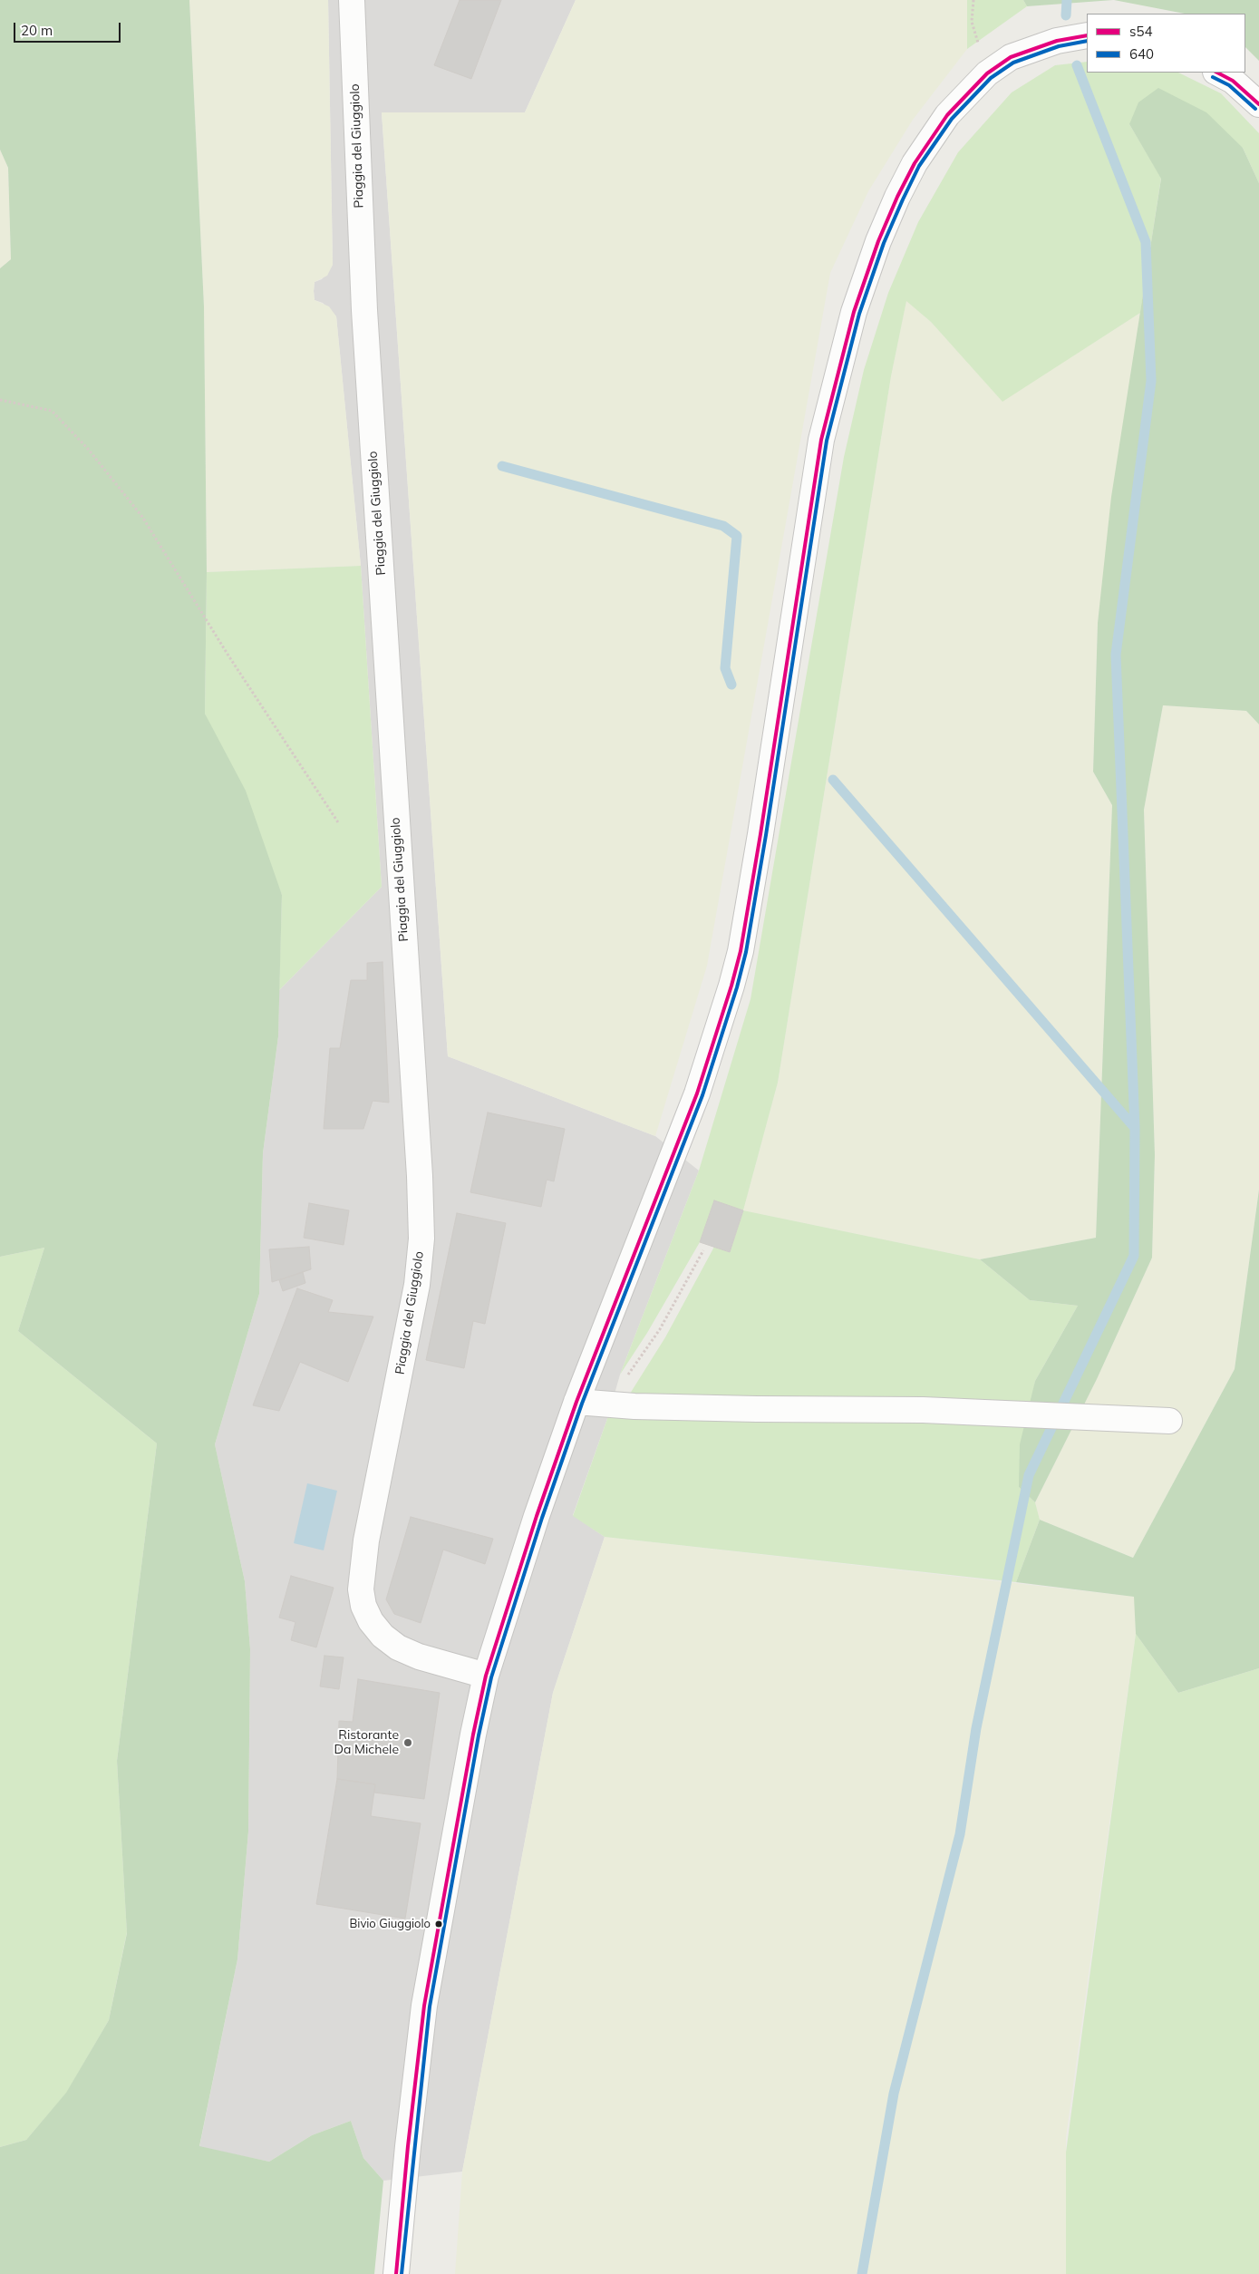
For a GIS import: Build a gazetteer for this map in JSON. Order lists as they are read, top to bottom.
{
  "streets": {
    "street": ["Piaggia del Giuggiolo"]
  },
  "places": ["Ristorante Da Michele", "Bivio Giuggiolo"],
  "lines": ["transit line s54", "transit line 640"],
  "legend": ["s54", "640"],
  "scale_bar": "20 m"
}
